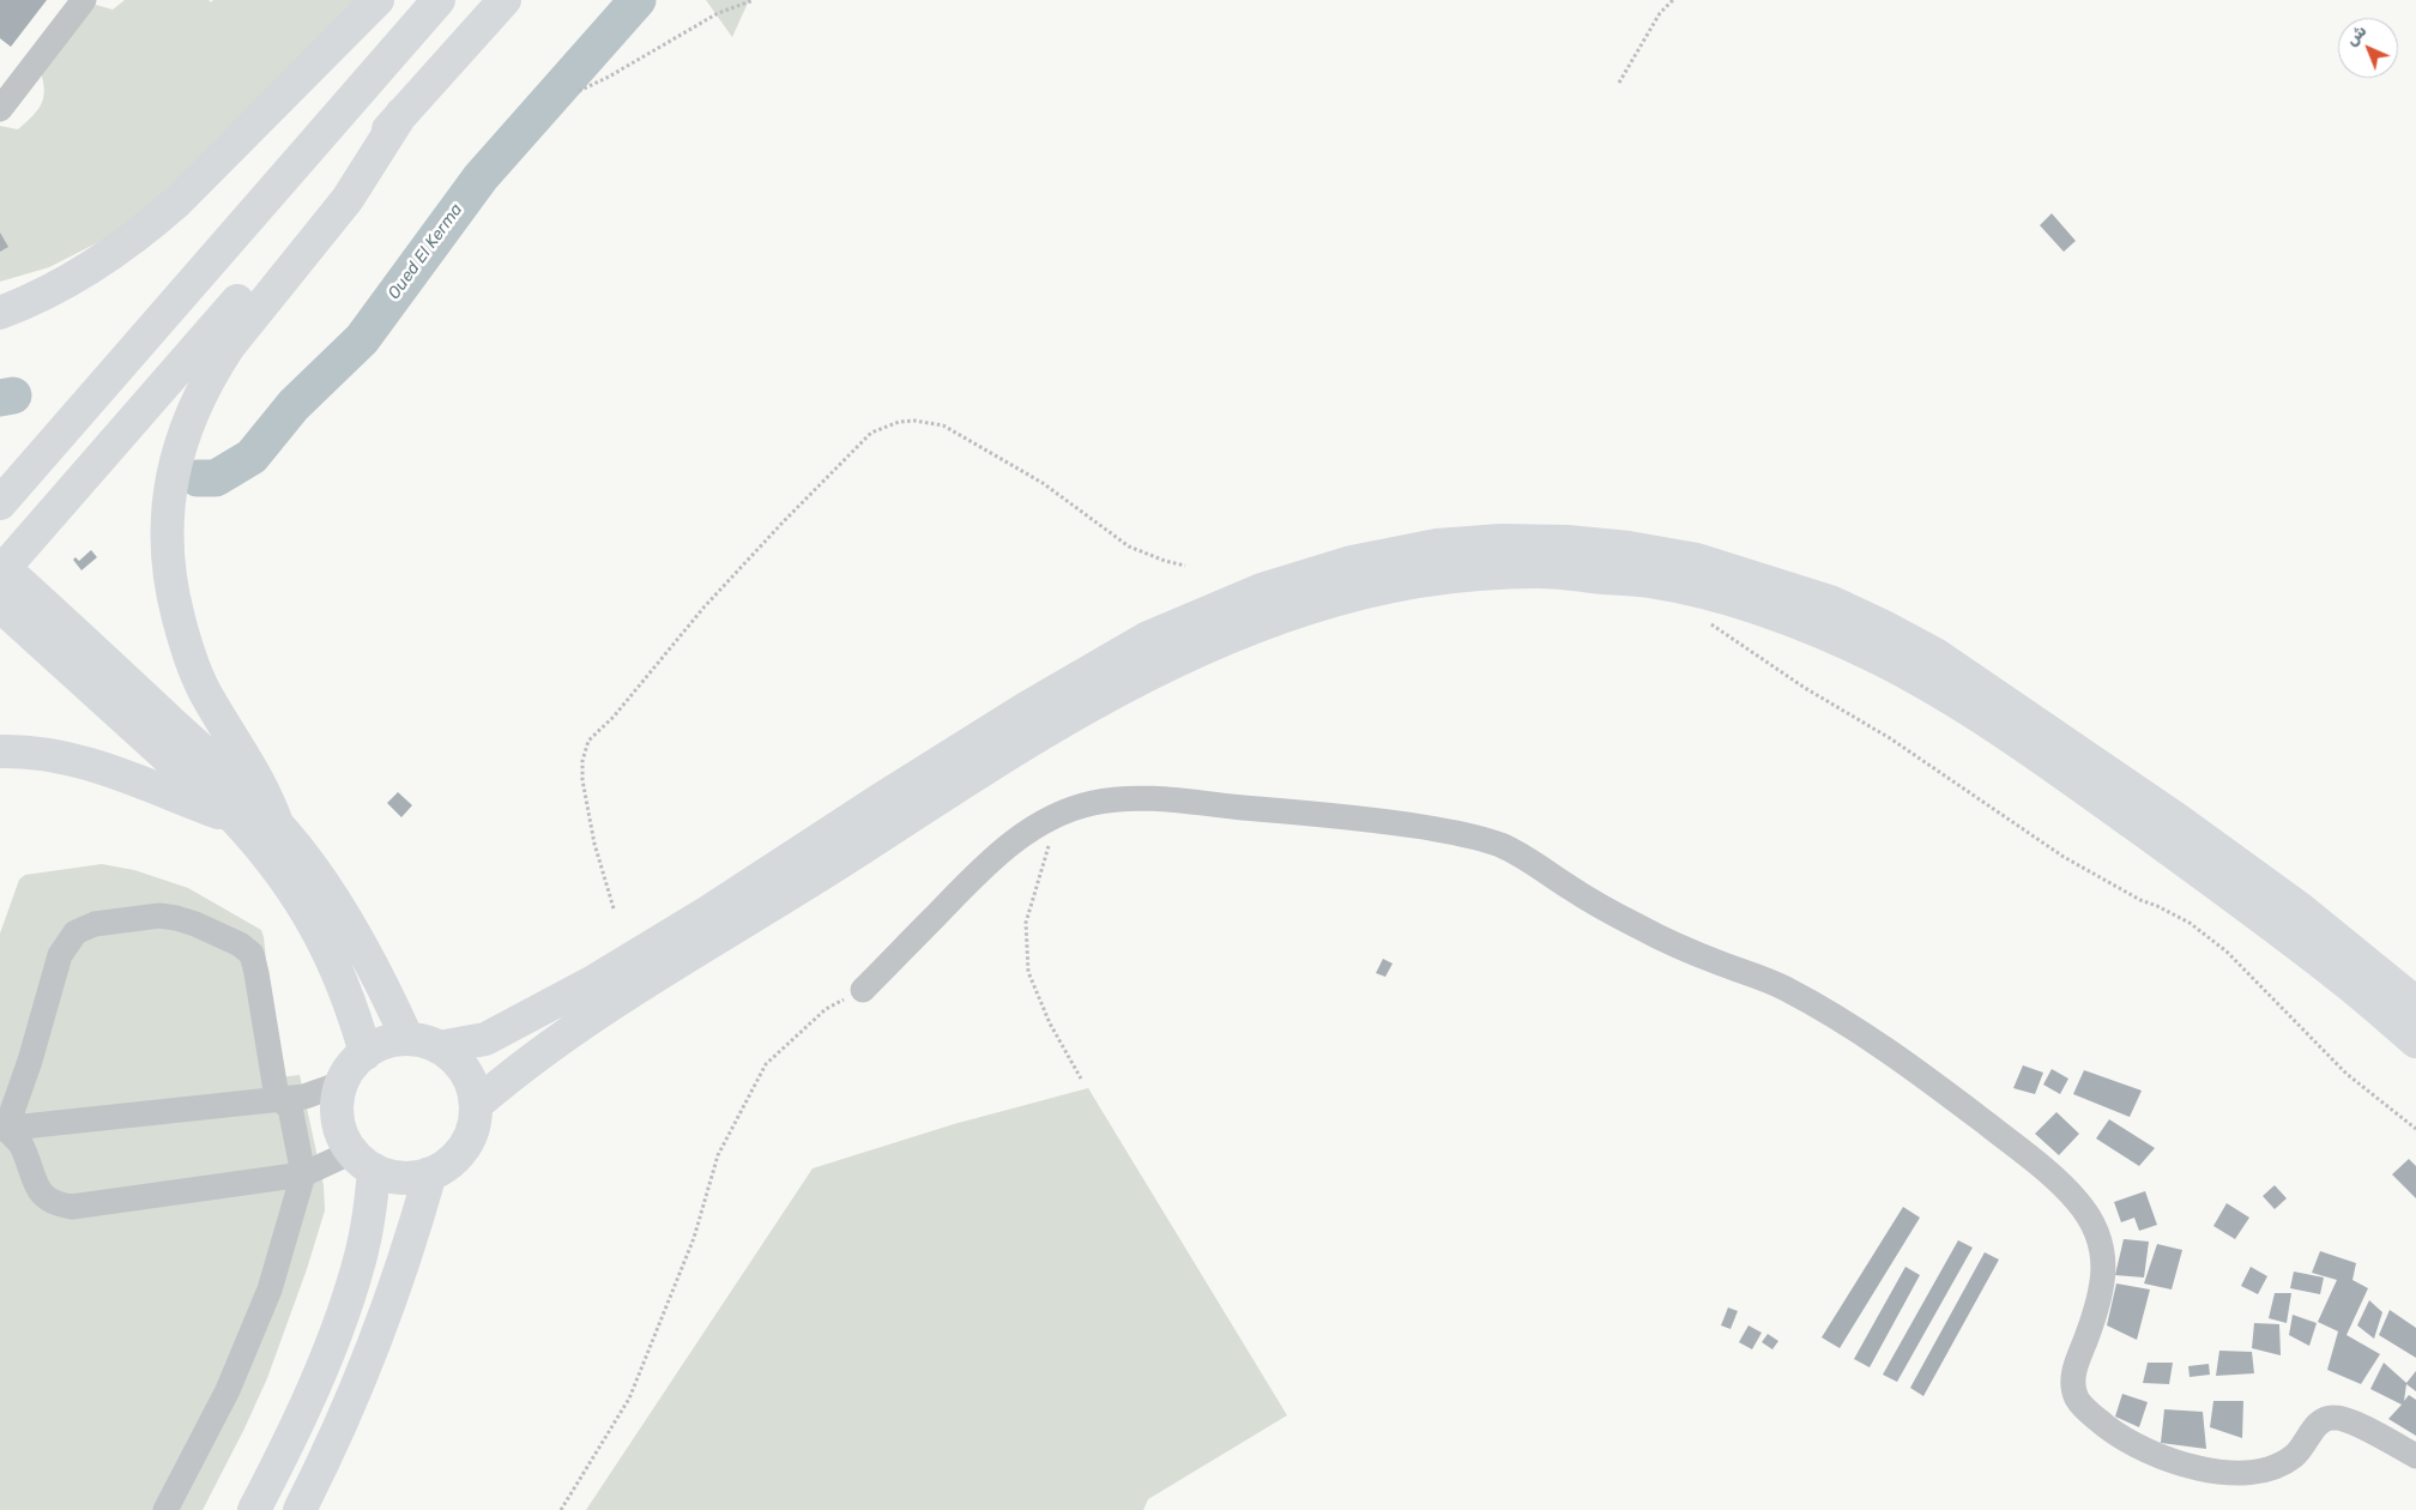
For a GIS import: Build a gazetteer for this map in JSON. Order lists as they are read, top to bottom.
{
  "water": ["Oued El Kerma"],
  "north": "top left"
}
